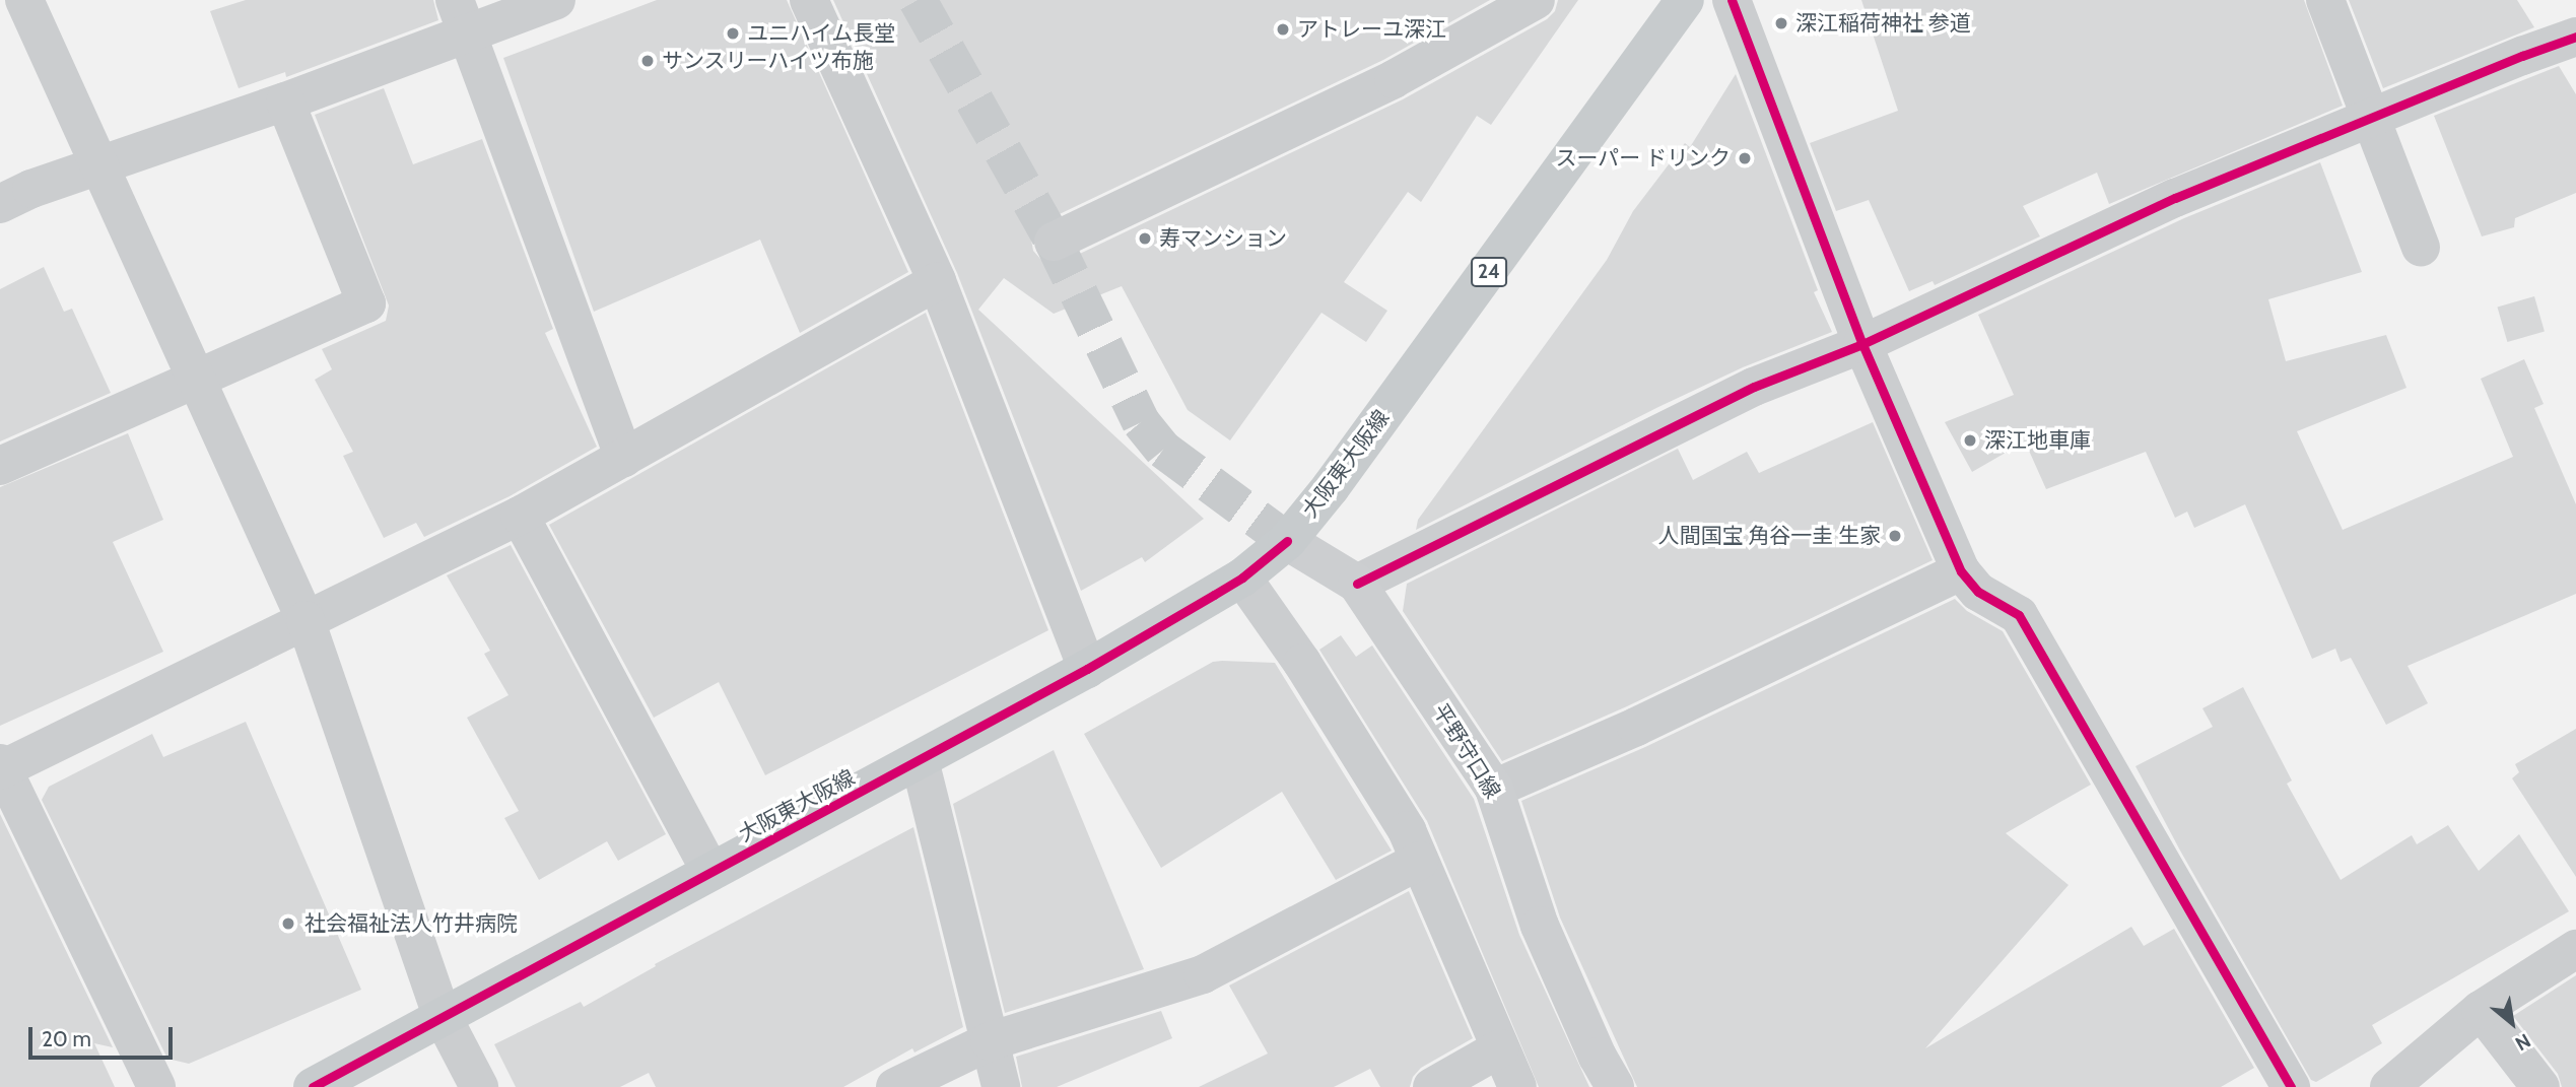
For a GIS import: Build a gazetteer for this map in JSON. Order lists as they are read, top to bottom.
{
  "streets": {
    "main road": ["24", "大阪東大阪線", "平野守口線"]
  },
  "crossings": [
    ["大阪東大阪線", "平野守口線"]
  ],
  "places": [
    "深江稲荷神社 参道",
    "アトレーユ深江",
    "ユニハイム長堂",
    "サンスリーハイツ布施",
    "スーパー ドリンク",
    "寿マンション",
    "深江地車庫",
    "人間国宝 角谷一圭 生家",
    "社会福祉法人竹井病院"
  ],
  "scale_bar": "20 m",
  "north": "bottom right"
}
